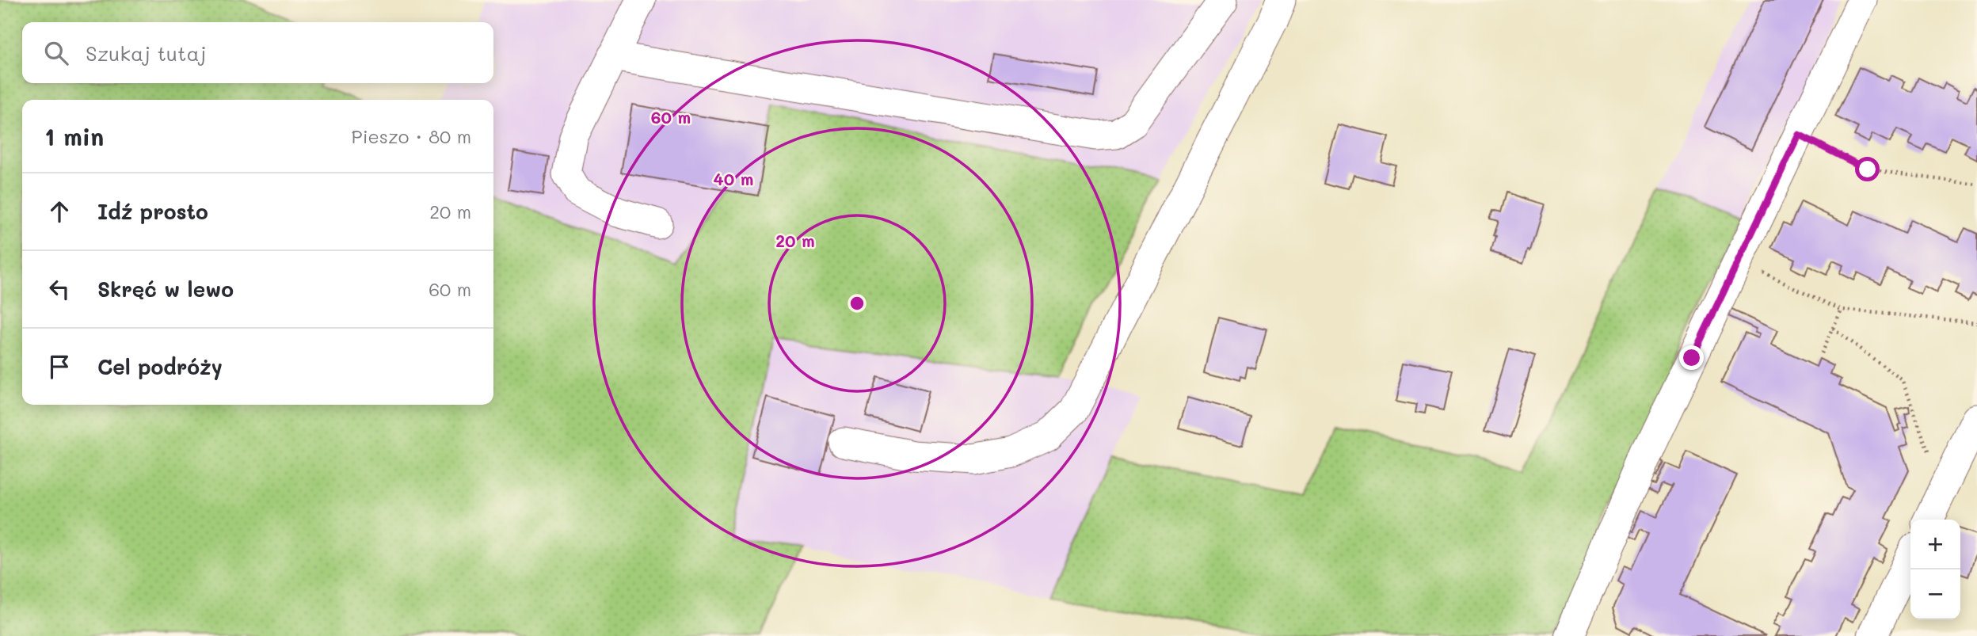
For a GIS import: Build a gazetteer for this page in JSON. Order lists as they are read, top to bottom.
{
  "page": {
    "search": "Szukaj tutaj",
    "heading": ["1 min", "Pieszo · 80 m"],
    "list": [
      ["Idź prosto", "20 m"],
      ["Skręć w lewo", "60 m"],
      "Cel podróży"
    ],
    "map_buttons": ["+", "−"]
  },
  "rings": ["60 m", "40 m", "20 m"]
}
